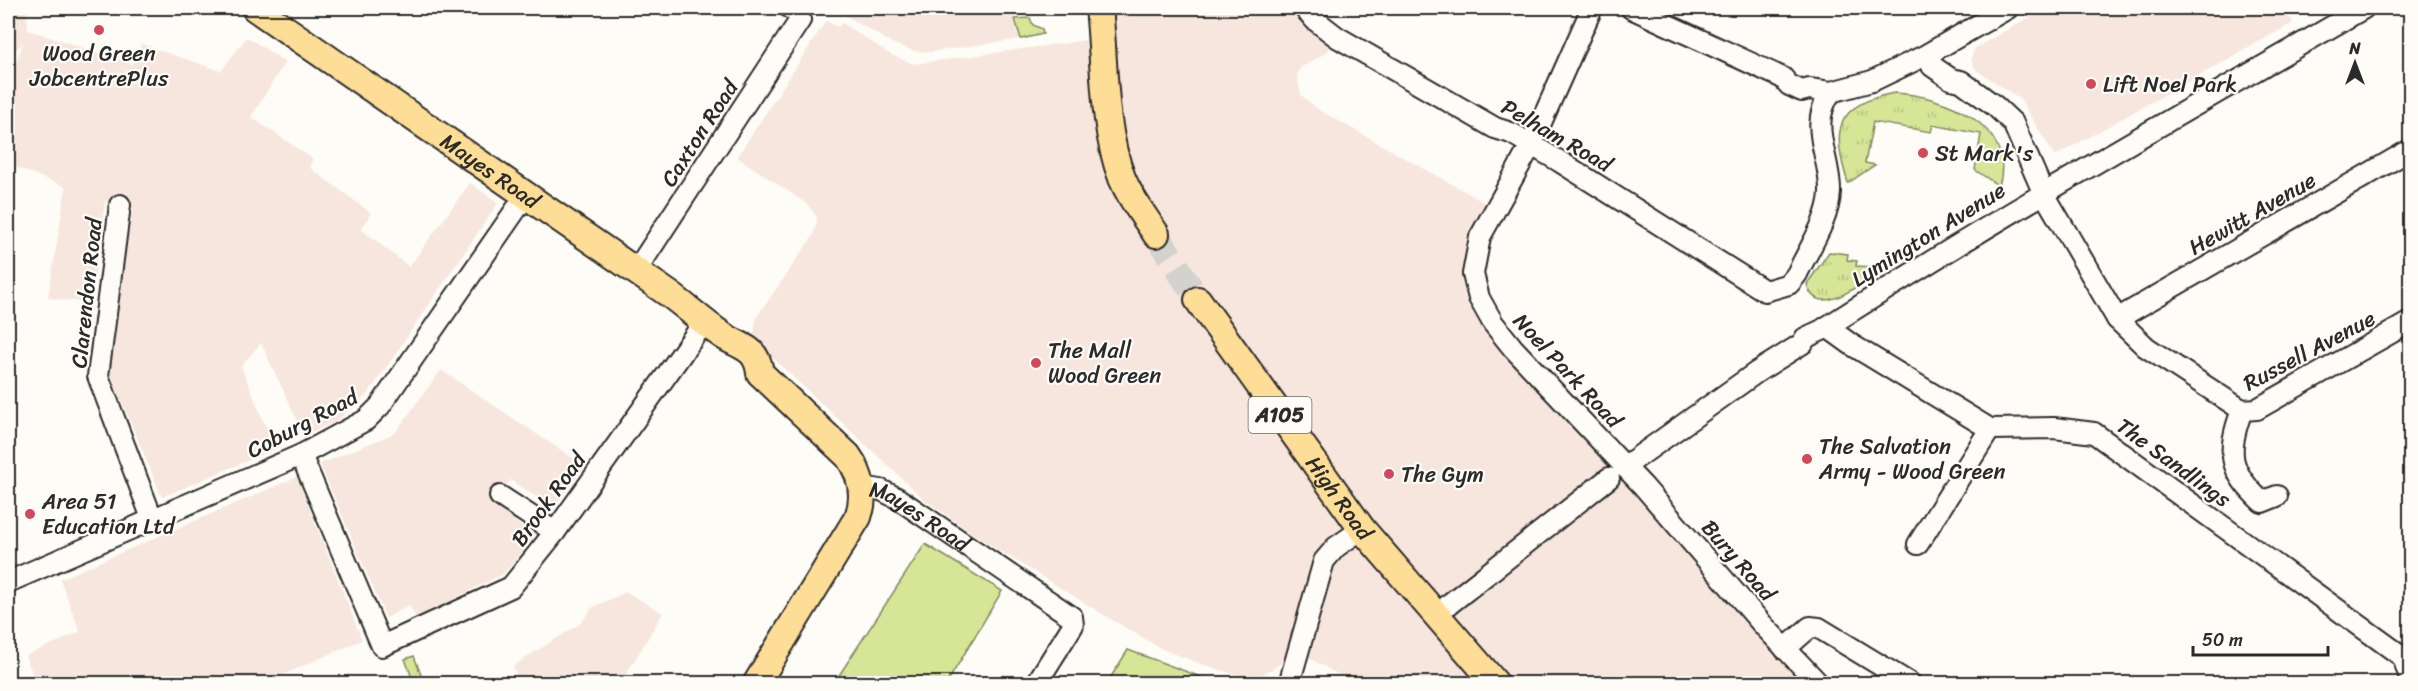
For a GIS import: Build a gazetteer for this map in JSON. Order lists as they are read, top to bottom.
{
  "streets": {
    "main road": ["Mayes Road", "A105", "High Road"],
    "street": [
      "Caxton Road",
      "Pelham Road",
      "Hewitt Avenue",
      "Lymington Avenue",
      "Clarendon Road",
      "Russell Avenue",
      "Noel Park Road",
      "Coburg Road",
      "The Sandlings",
      "Brook Road",
      "Bury Road"
    ]
  },
  "crossings": [
    ["Caxton Road", "Mayes Road"],
    ["Pelham Road", "Noel Park Road"],
    ["Mayes Road", "Coburg Road"],
    ["Mayes Road", "Brook Road"],
    ["Hewitt Avenue", "Russell Avenue"],
    ["Lymington Avenue", "Russell Avenue"],
    ["Lymington Avenue", "Noel Park Road"],
    ["Lymington Avenue", "Bury Road"],
    ["Clarendon Road", "Coburg Road"],
    ["Noel Park Road", "Bury Road"],
    ["Coburg Road", "Brook Road"]
  ],
  "places": [
    "Wood Green JobcentrePlus",
    "Lift Noel Park",
    "St Mark's",
    "The Mall Wood Green",
    "The Salvation Army - Wood Green",
    "The Gym",
    "Area 51 Education Ltd"
  ],
  "scale_bar": "50 m",
  "north": "top"
}
